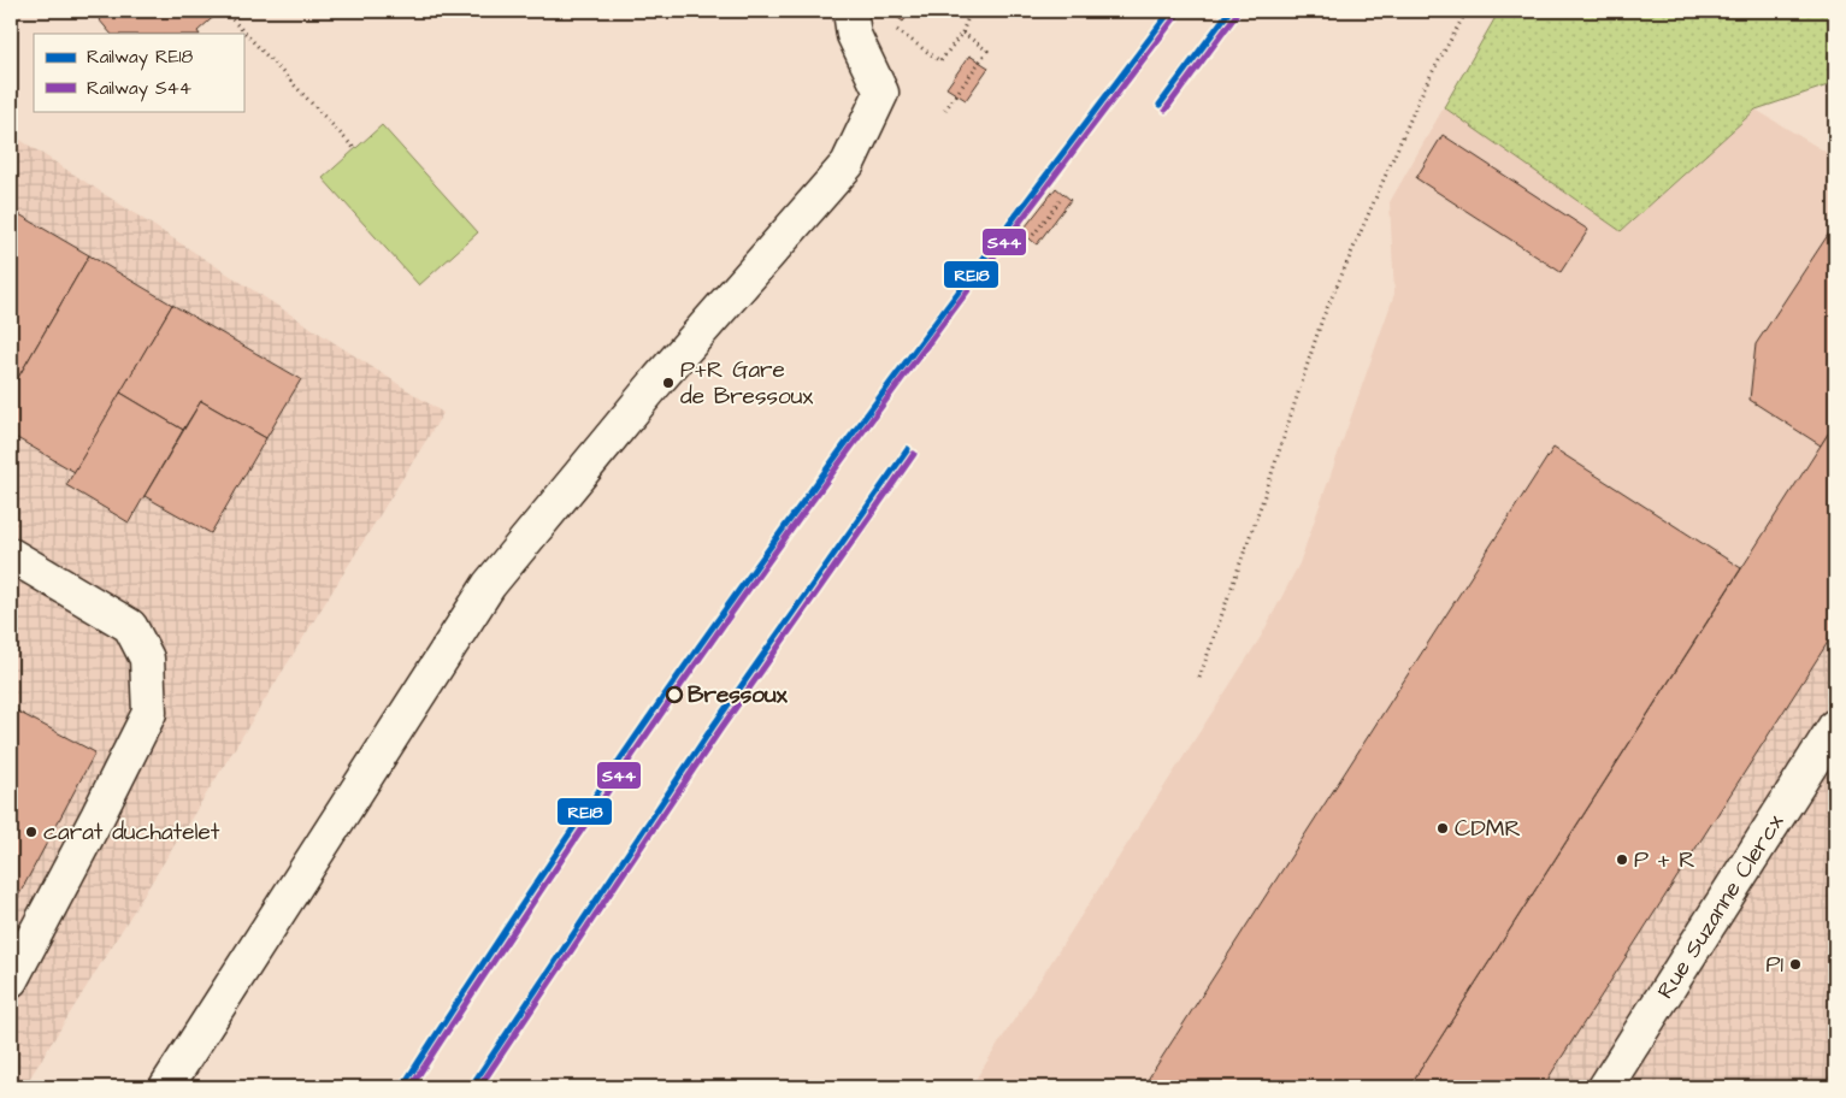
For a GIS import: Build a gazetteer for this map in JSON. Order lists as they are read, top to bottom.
{
  "streets": {
    "lane": ["Rue Suzanne Clercx"]
  },
  "places": [
    "P+R Gare de Bressoux",
    "Bressoux",
    "CDMR",
    "carat duchatelet",
    "P + R",
    "P1"
  ],
  "lines": ["rail line RE18", "rail line S44"],
  "legend": ["Railway RE18", "Railway S44"]
}
